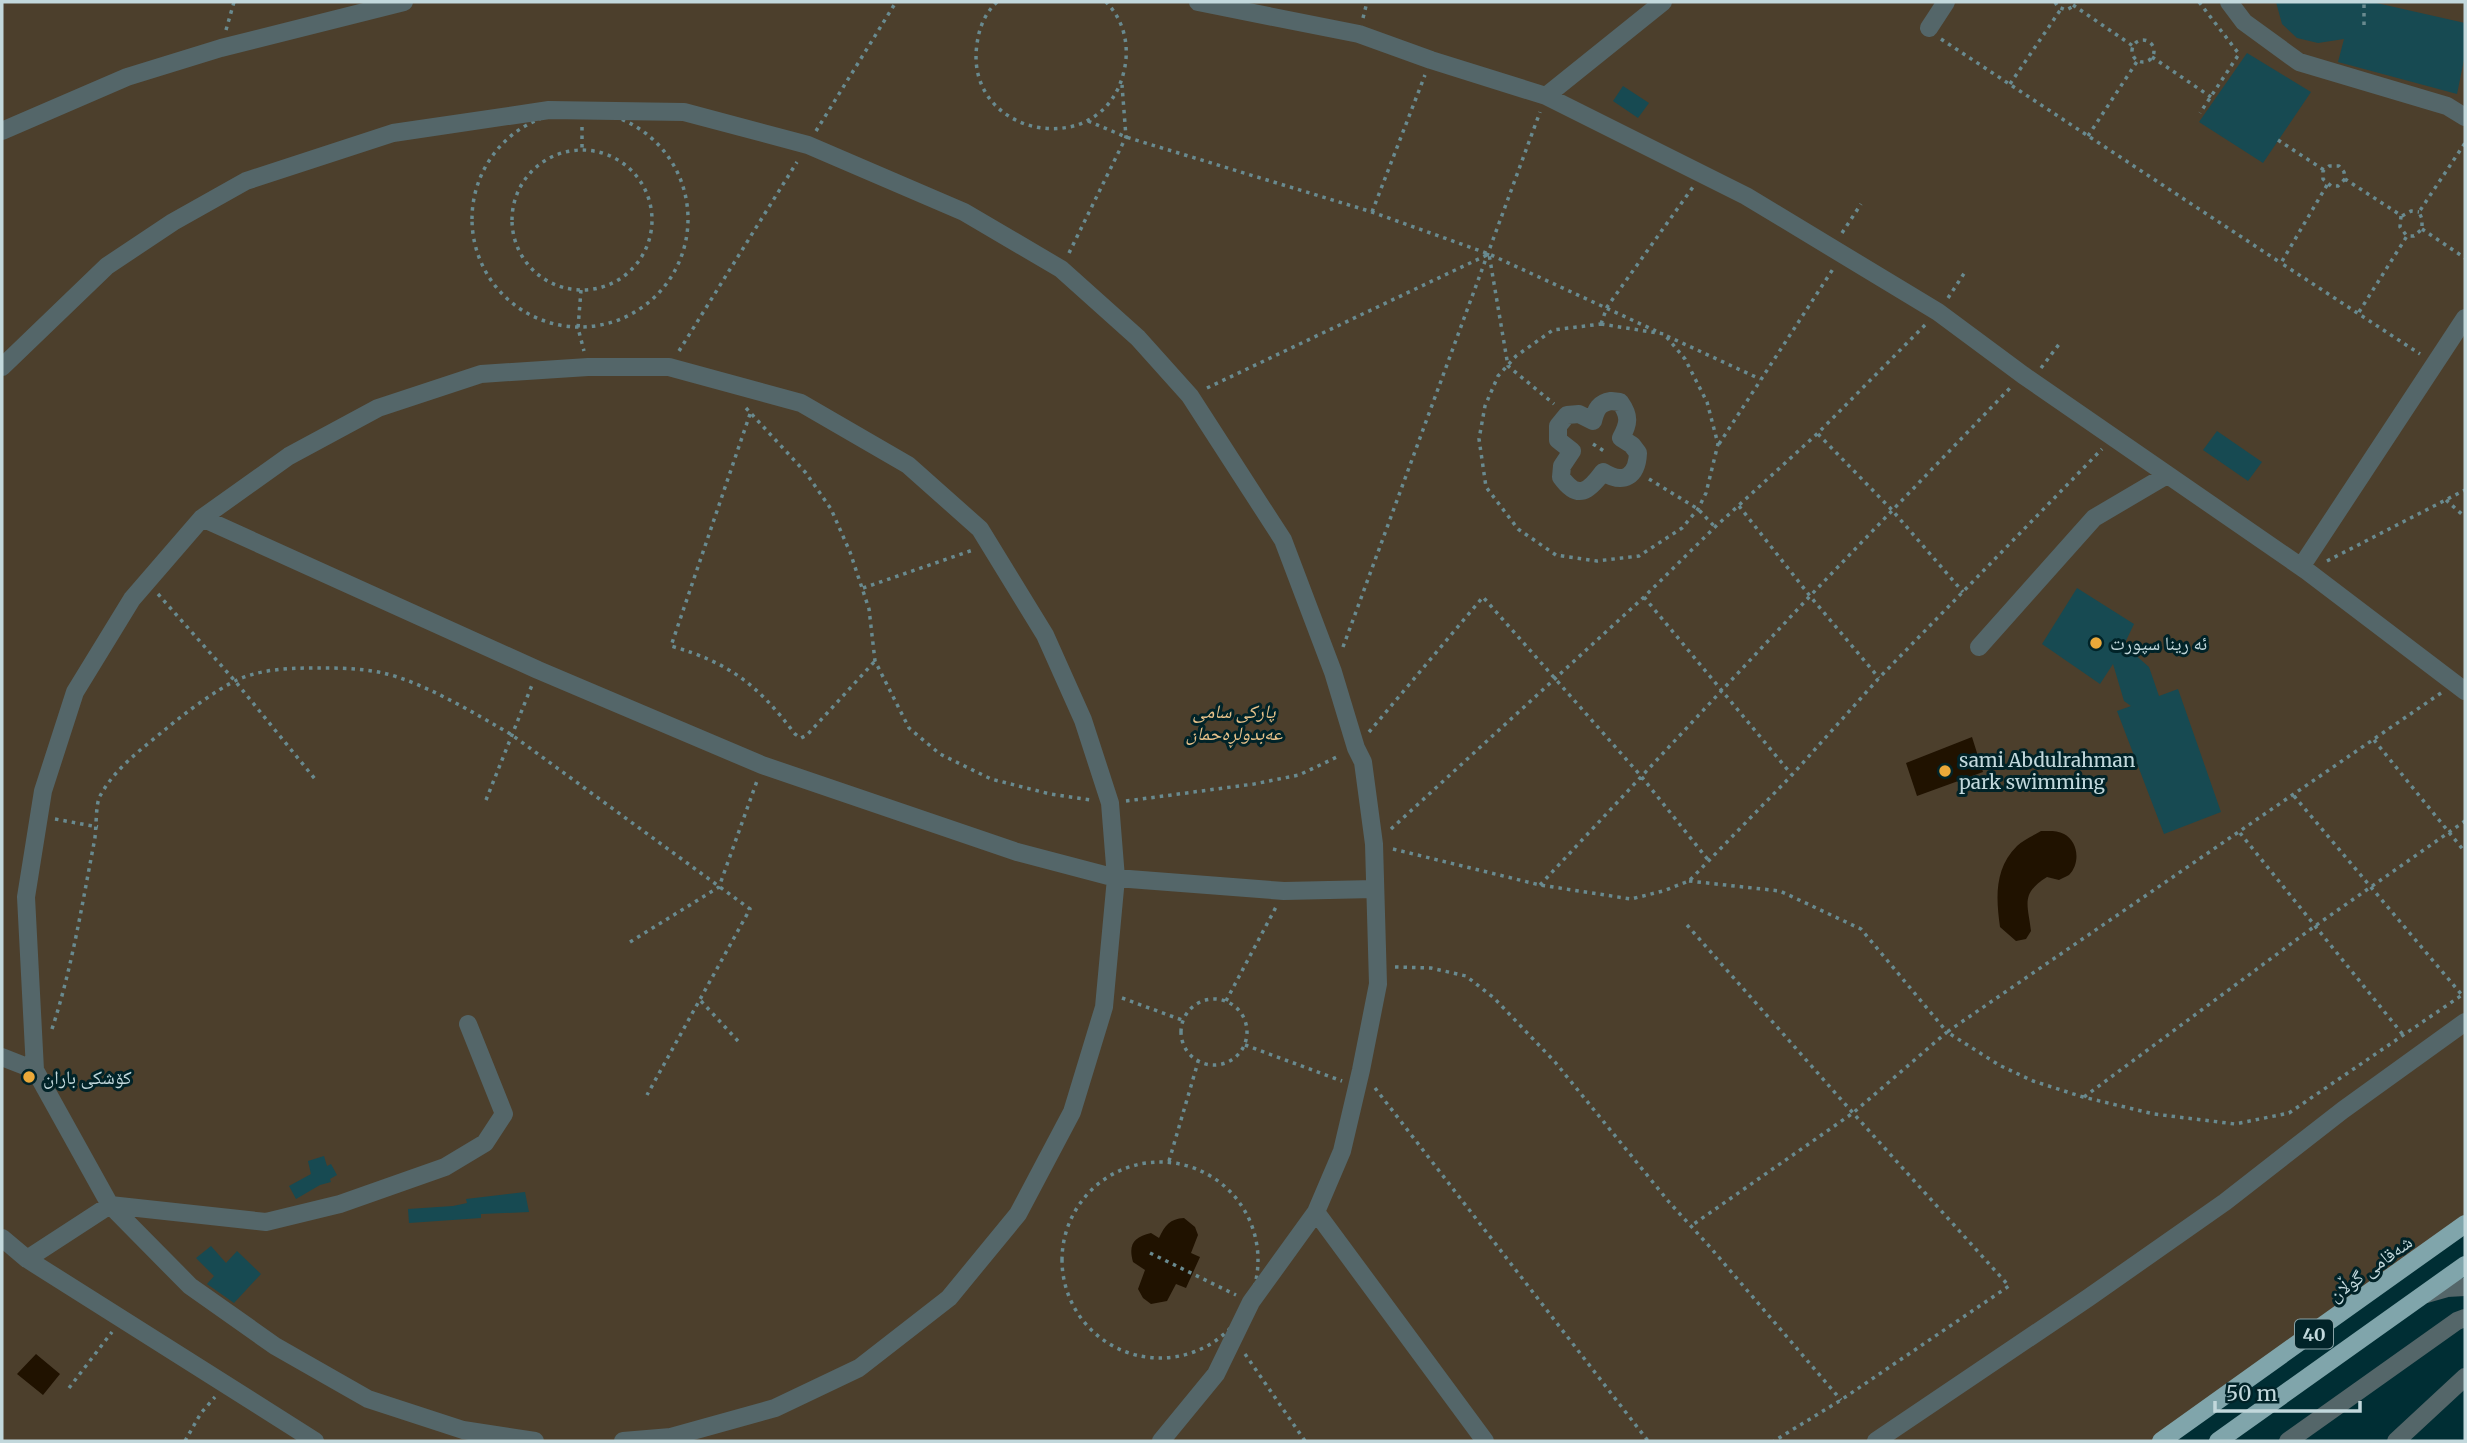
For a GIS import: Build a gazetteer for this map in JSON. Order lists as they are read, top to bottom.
{
  "streets": {
    "main road": ["شەقامی گوڵان", "40"]
  },
  "parks": ["پارکی سامی عەبدولڕەحمان"],
  "places": ["ئه رينا سپورت", "sami Abdulrahman park swimming", "کۆشکی باران"],
  "scale_bar": "50 m"
}
